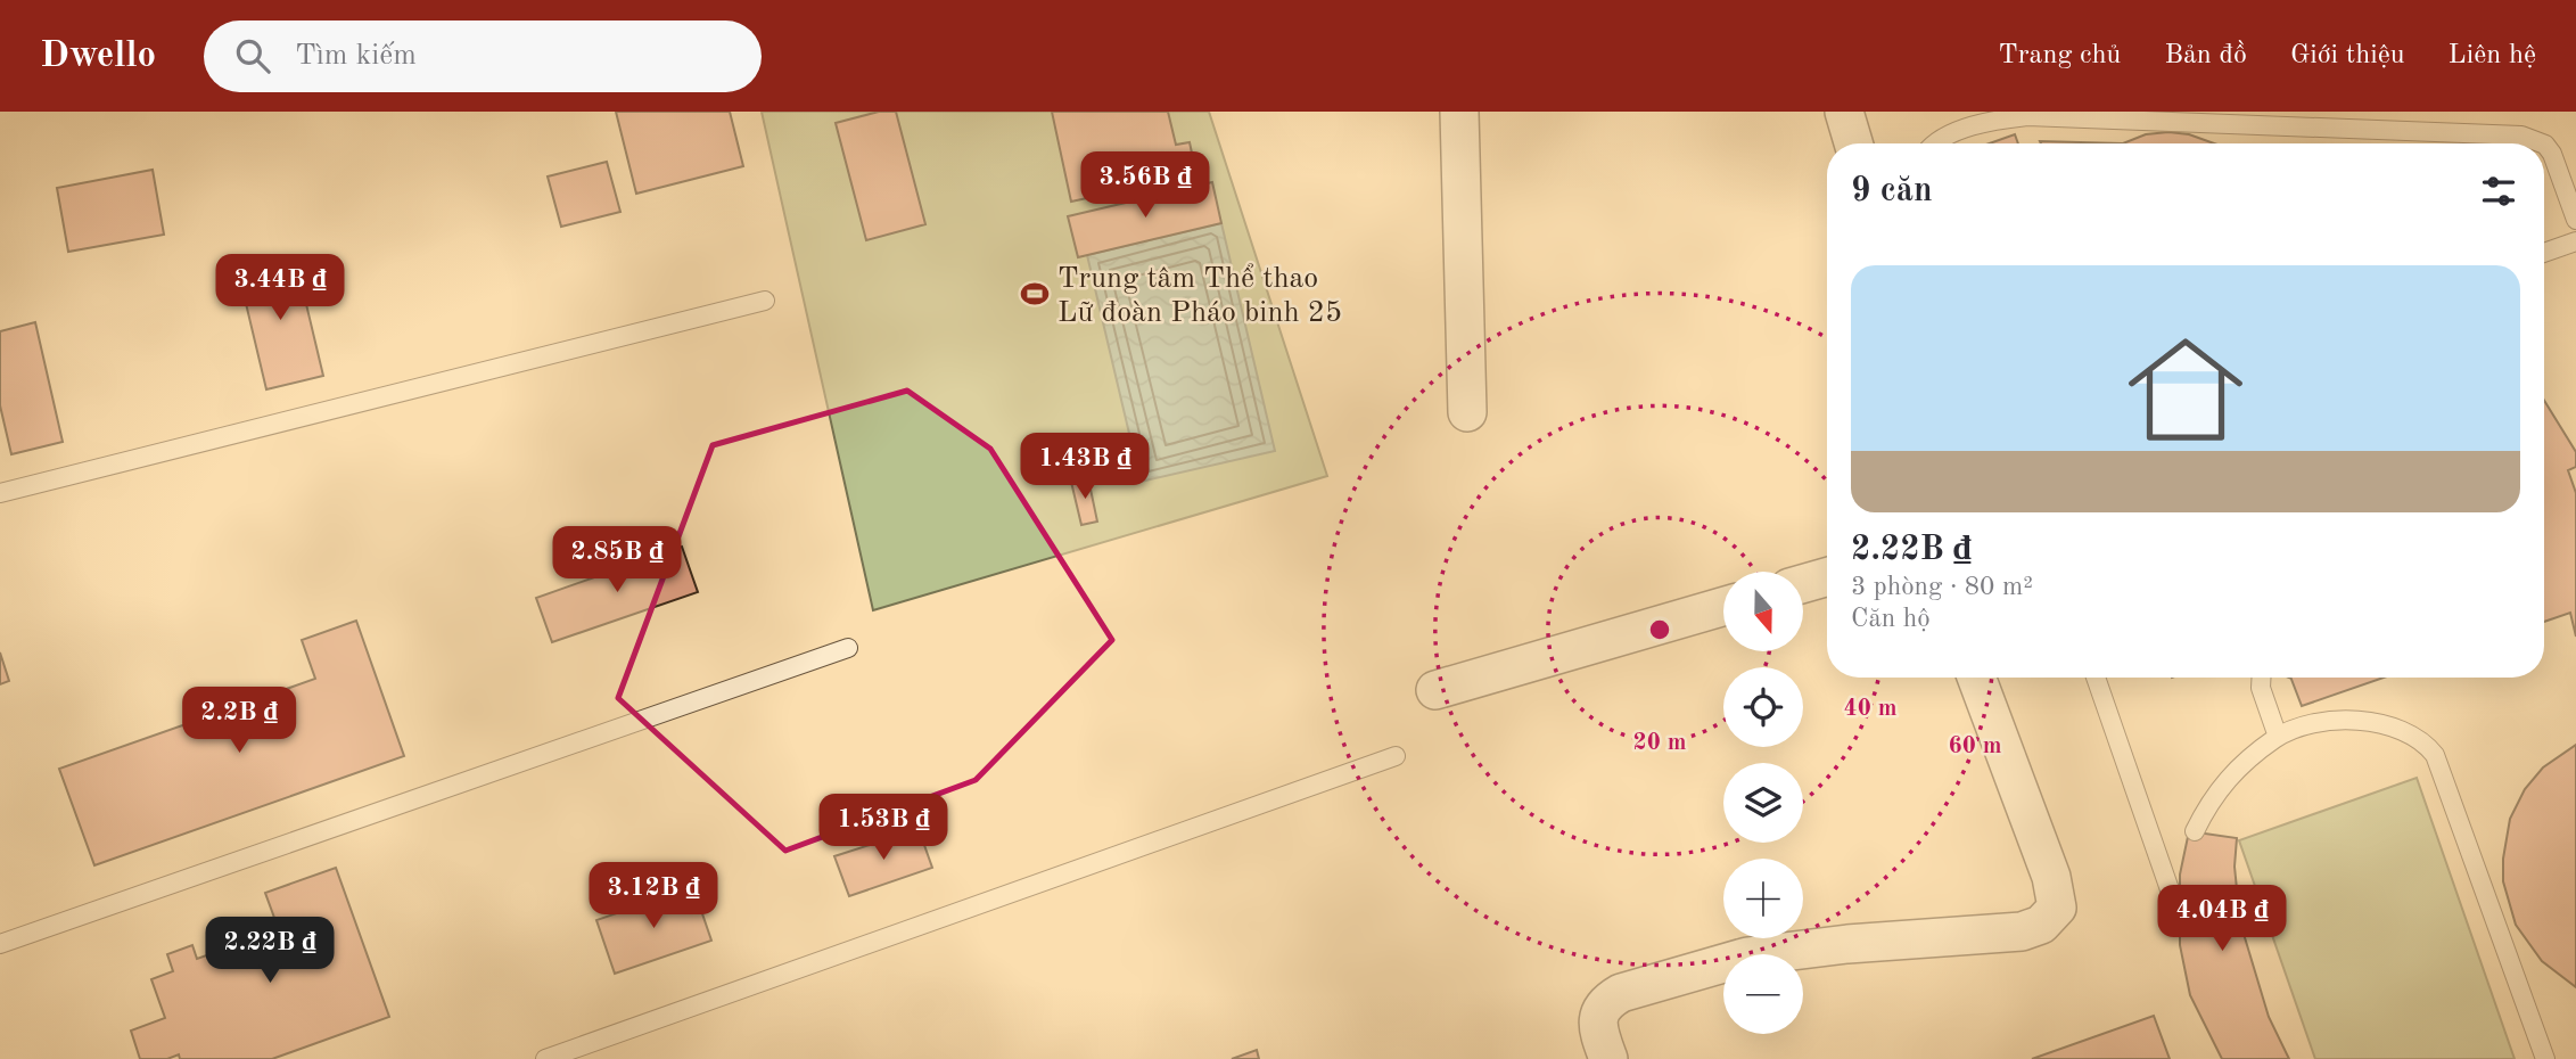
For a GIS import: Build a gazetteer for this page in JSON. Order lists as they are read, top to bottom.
{
  "places": {
    "sports": ["Trung tâm Thể thao Lữ đoàn Pháo binh 25"]
  },
  "north": "bottom",
  "page": {
    "header": "Dwello",
    "search": "Tìm kiếm",
    "nav": [
      "Trang chủ",
      "Bản đồ",
      "Giới thiệu",
      "Liên hệ"
    ],
    "heading": "9 căn",
    "price": [
      "3.56B ₫",
      "3.44B ₫",
      "1.43B ₫",
      "2.85B ₫",
      "2.2B ₫",
      "1.53B ₫",
      "3.12B ₫",
      "4.04B ₫",
      "2.22B ₫"
    ],
    "list": [
      {
        "name": "2.22B ₫",
        "note": "3 phòng · 80 m² · Căn hộ"
      }
    ],
    "map_buttons": ["+", "−"]
  },
  "rings": ["40 m", "20 m", "60 m"]
}
